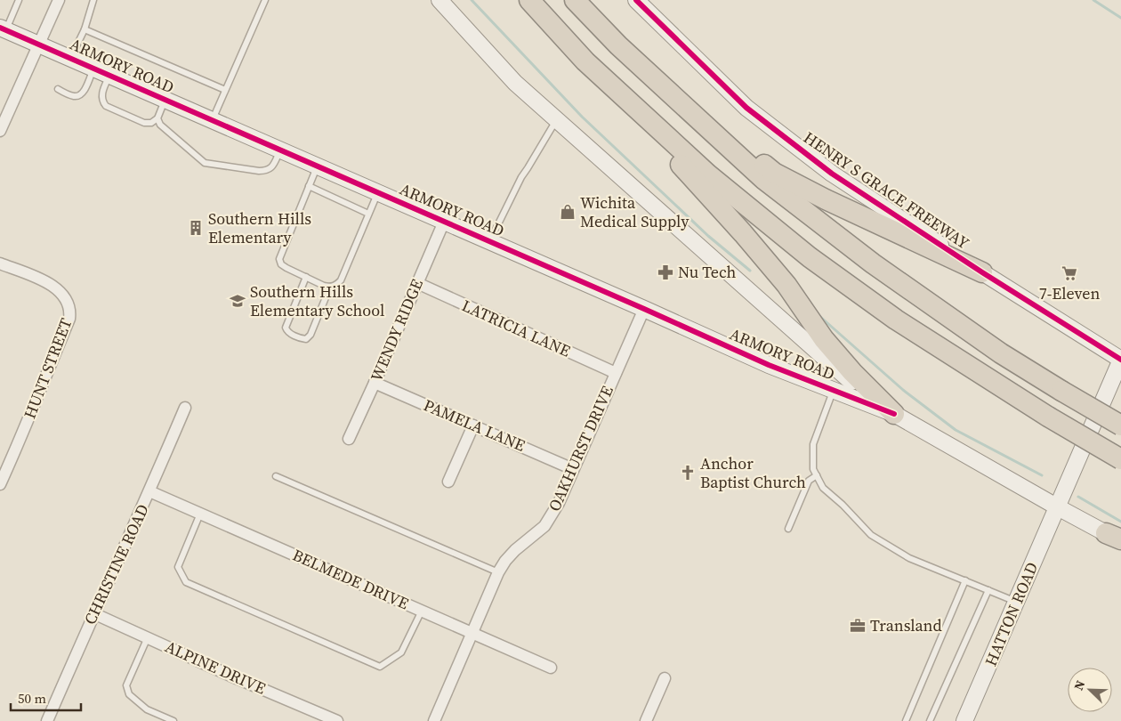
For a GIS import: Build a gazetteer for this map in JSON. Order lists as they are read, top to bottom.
{
  "streets": {
    "street": [
      "ARMORY ROAD",
      "HENRY S GRACE FREEWAY",
      "LATRICIA LANE",
      "WENDY RIDGE",
      "HUNT STREET",
      "PAMELA LANE",
      "OAKHURST DRIVE",
      "CHRISTINE ROAD",
      "BELMEDE DRIVE",
      "HATTON ROAD",
      "ALPINE DRIVE"
    ]
  },
  "crossings": [
    ["ARMORY ROAD", "WENDY RIDGE"],
    ["ARMORY ROAD", "OAKHURST DRIVE"],
    ["HENRY S GRACE FREEWAY", "HATTON ROAD"],
    ["LATRICIA LANE", "WENDY RIDGE"],
    ["LATRICIA LANE", "OAKHURST DRIVE"],
    ["WENDY RIDGE", "PAMELA LANE"],
    ["PAMELA LANE", "OAKHURST DRIVE"],
    ["OAKHURST DRIVE", "BELMEDE DRIVE"],
    ["CHRISTINE ROAD", "BELMEDE DRIVE"],
    ["CHRISTINE ROAD", "ALPINE DRIVE"]
  ],
  "places": {
    "shop": ["Wichita Medical Supply"],
    "building": ["Southern Hills Elementary"],
    "pharmacy": ["Nu Tech"],
    "supermarket": ["7-Eleven"],
    "school or university": ["Southern Hills Elementary School"],
    "church": ["Anchor Baptist Church"],
    "office": ["Transland"]
  },
  "scale_bar": "50 m",
  "north": "top left"
}
